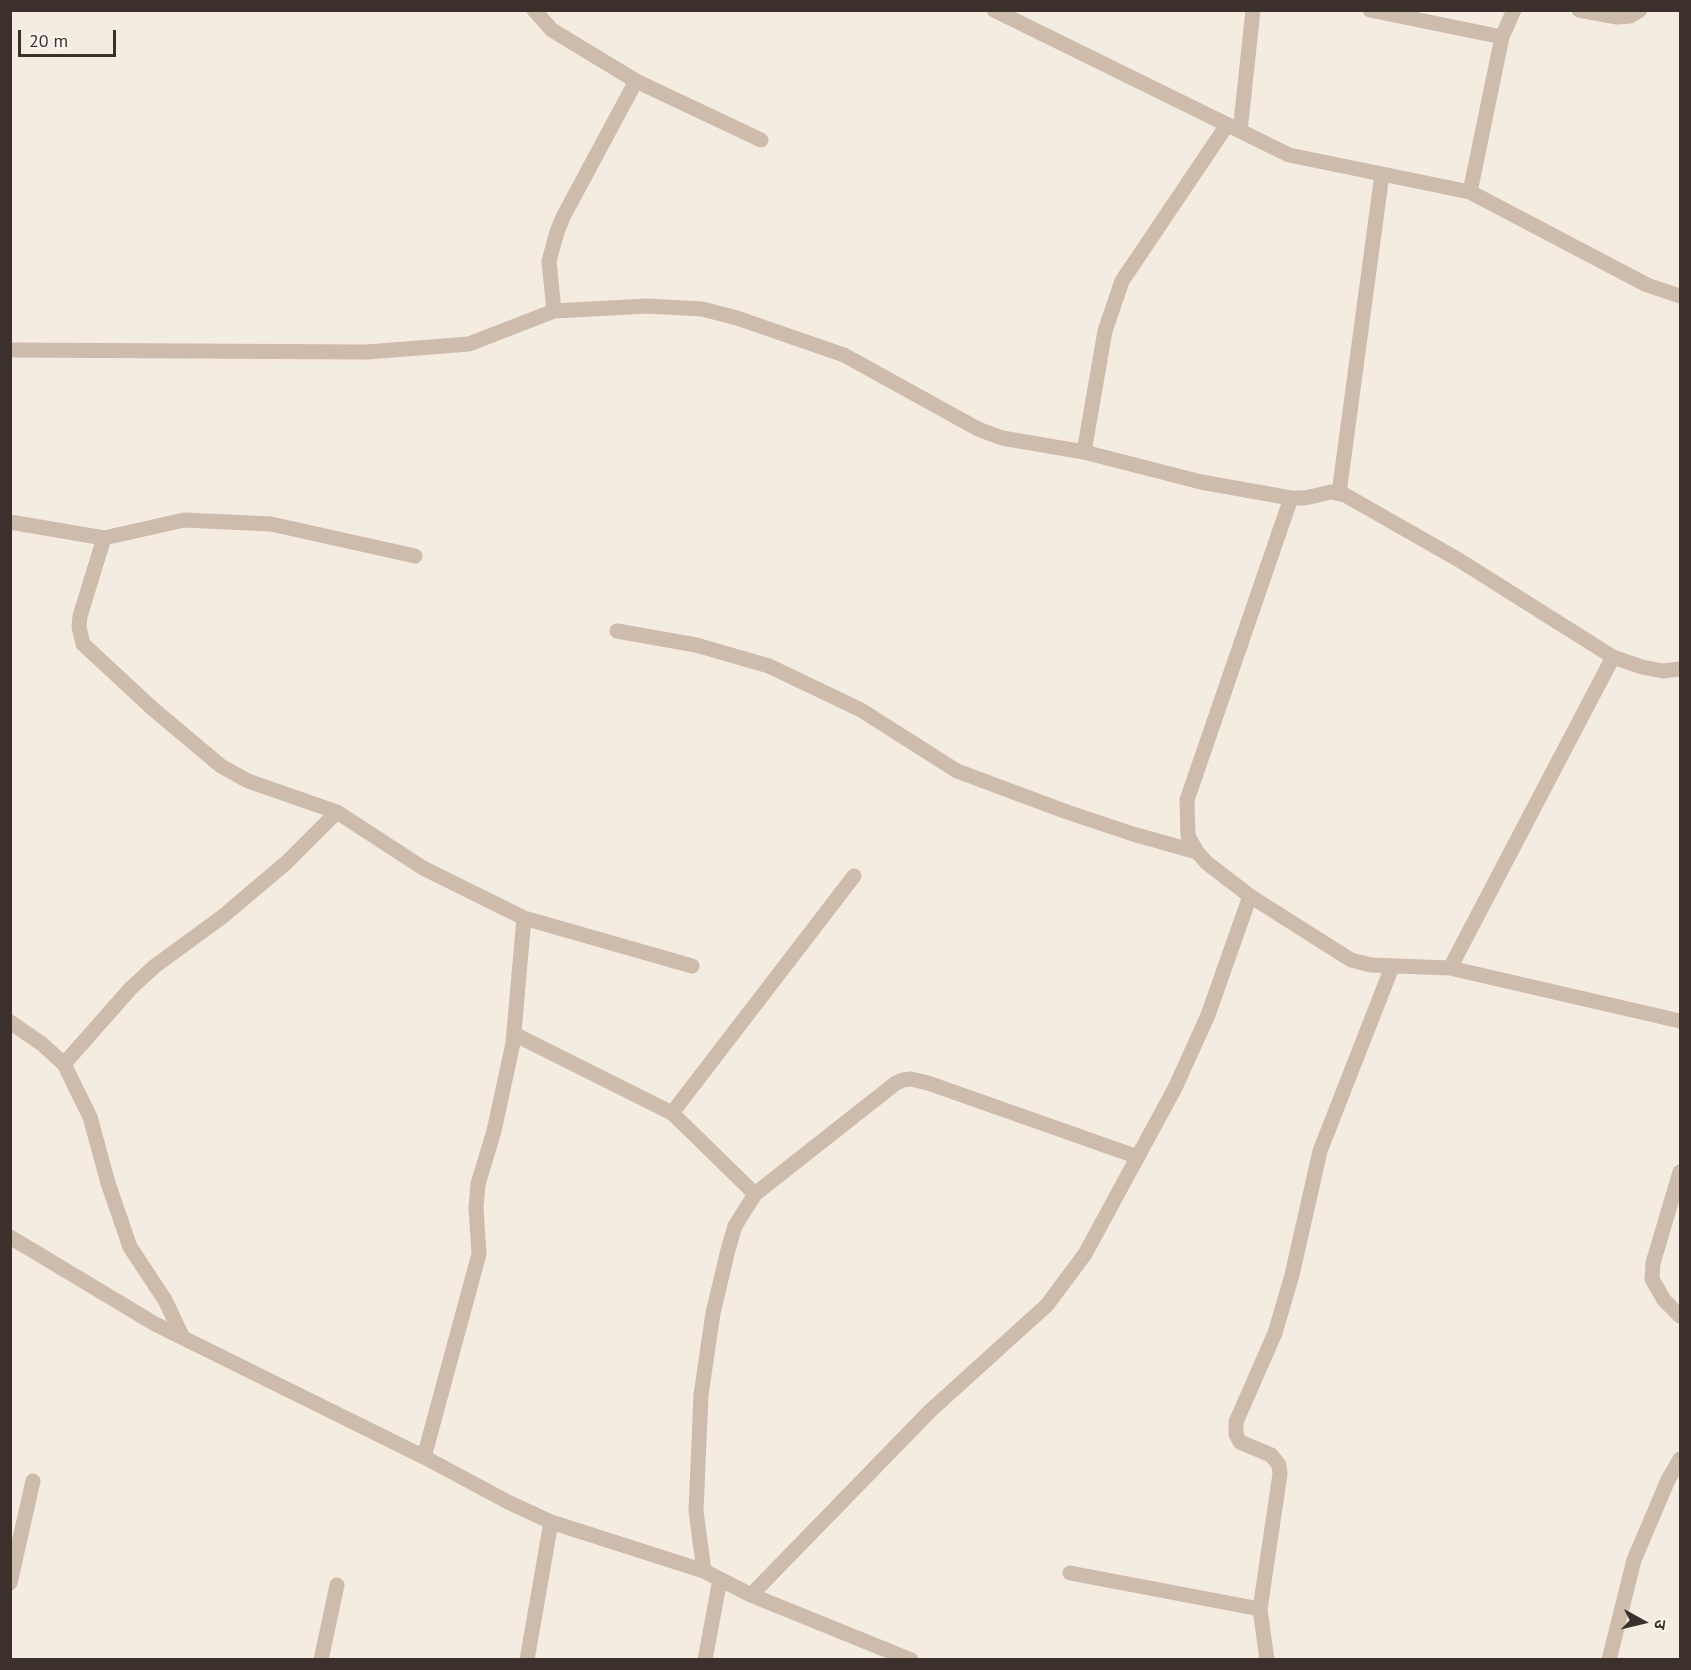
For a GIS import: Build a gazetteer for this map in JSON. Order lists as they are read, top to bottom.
{
  "scale_bar": "20 m",
  "north": "right"
}
